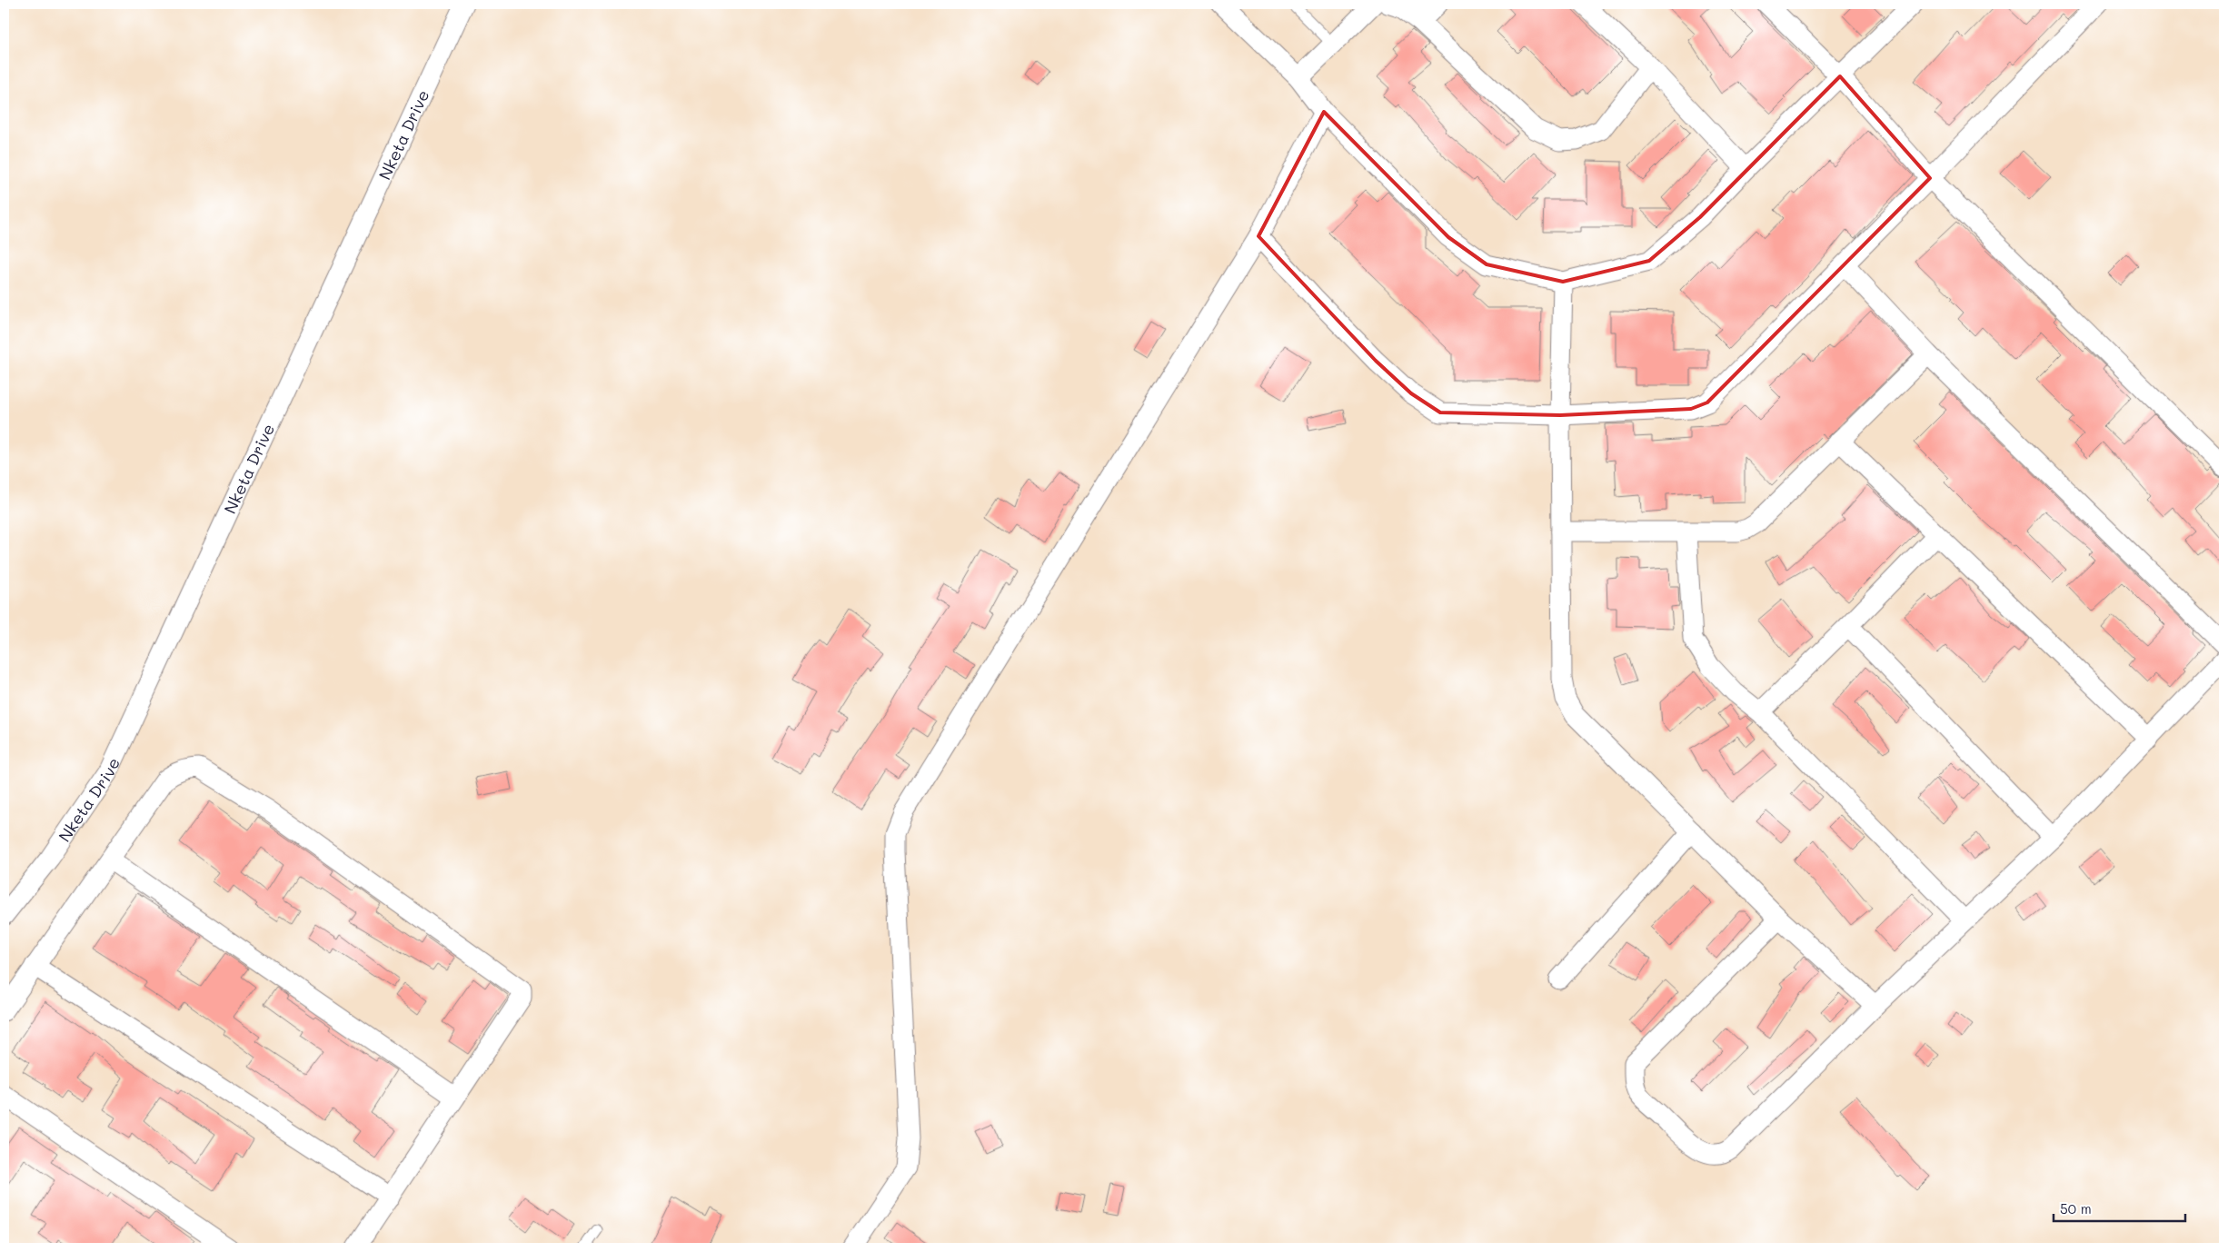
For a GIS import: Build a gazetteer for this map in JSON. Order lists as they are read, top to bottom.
{
  "streets": {
    "street": ["Nketa Drive"]
  },
  "scale_bar": "50 m"
}
